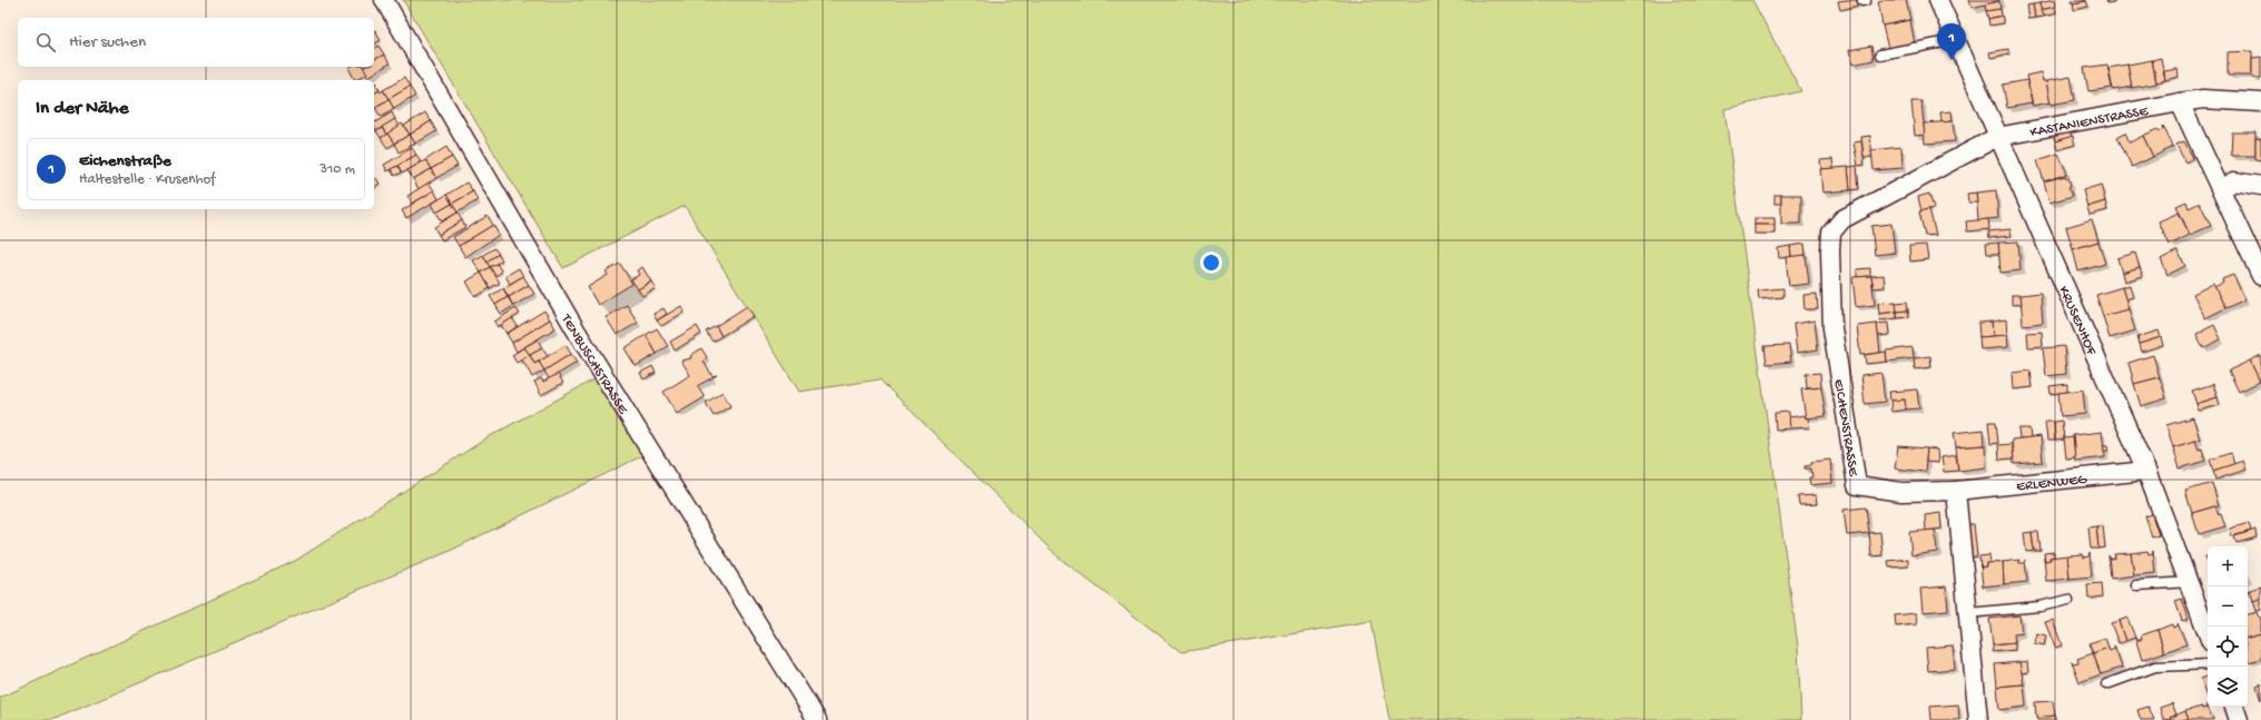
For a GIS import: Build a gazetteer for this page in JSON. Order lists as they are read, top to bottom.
{
  "streets": {
    "street": [
      "KASTANIENSTRASSE",
      "KRUSENHOF",
      "TENBUSCHSTRASSE",
      "EICHENSTRASSE",
      "ERLENWEG"
    ]
  },
  "crossings": [
    ["KASTANIENSTRASSE", "KRUSENHOF"],
    ["KASTANIENSTRASSE", "EICHENSTRASSE"],
    ["KRUSENHOF", "EICHENSTRASSE"],
    ["KRUSENHOF", "ERLENWEG"],
    ["EICHENSTRASSE", "ERLENWEG"]
  ],
  "page": {
    "search": "Hier suchen",
    "pins": "1",
    "heading": "In der Nähe",
    "list": [
      {
        "mark": "1",
        "name": "Eichenstraße",
        "note": "Haltestelle · Krusenhof",
        "value": "310 m"
      }
    ],
    "map_buttons": ["+", "−"]
  }
}
